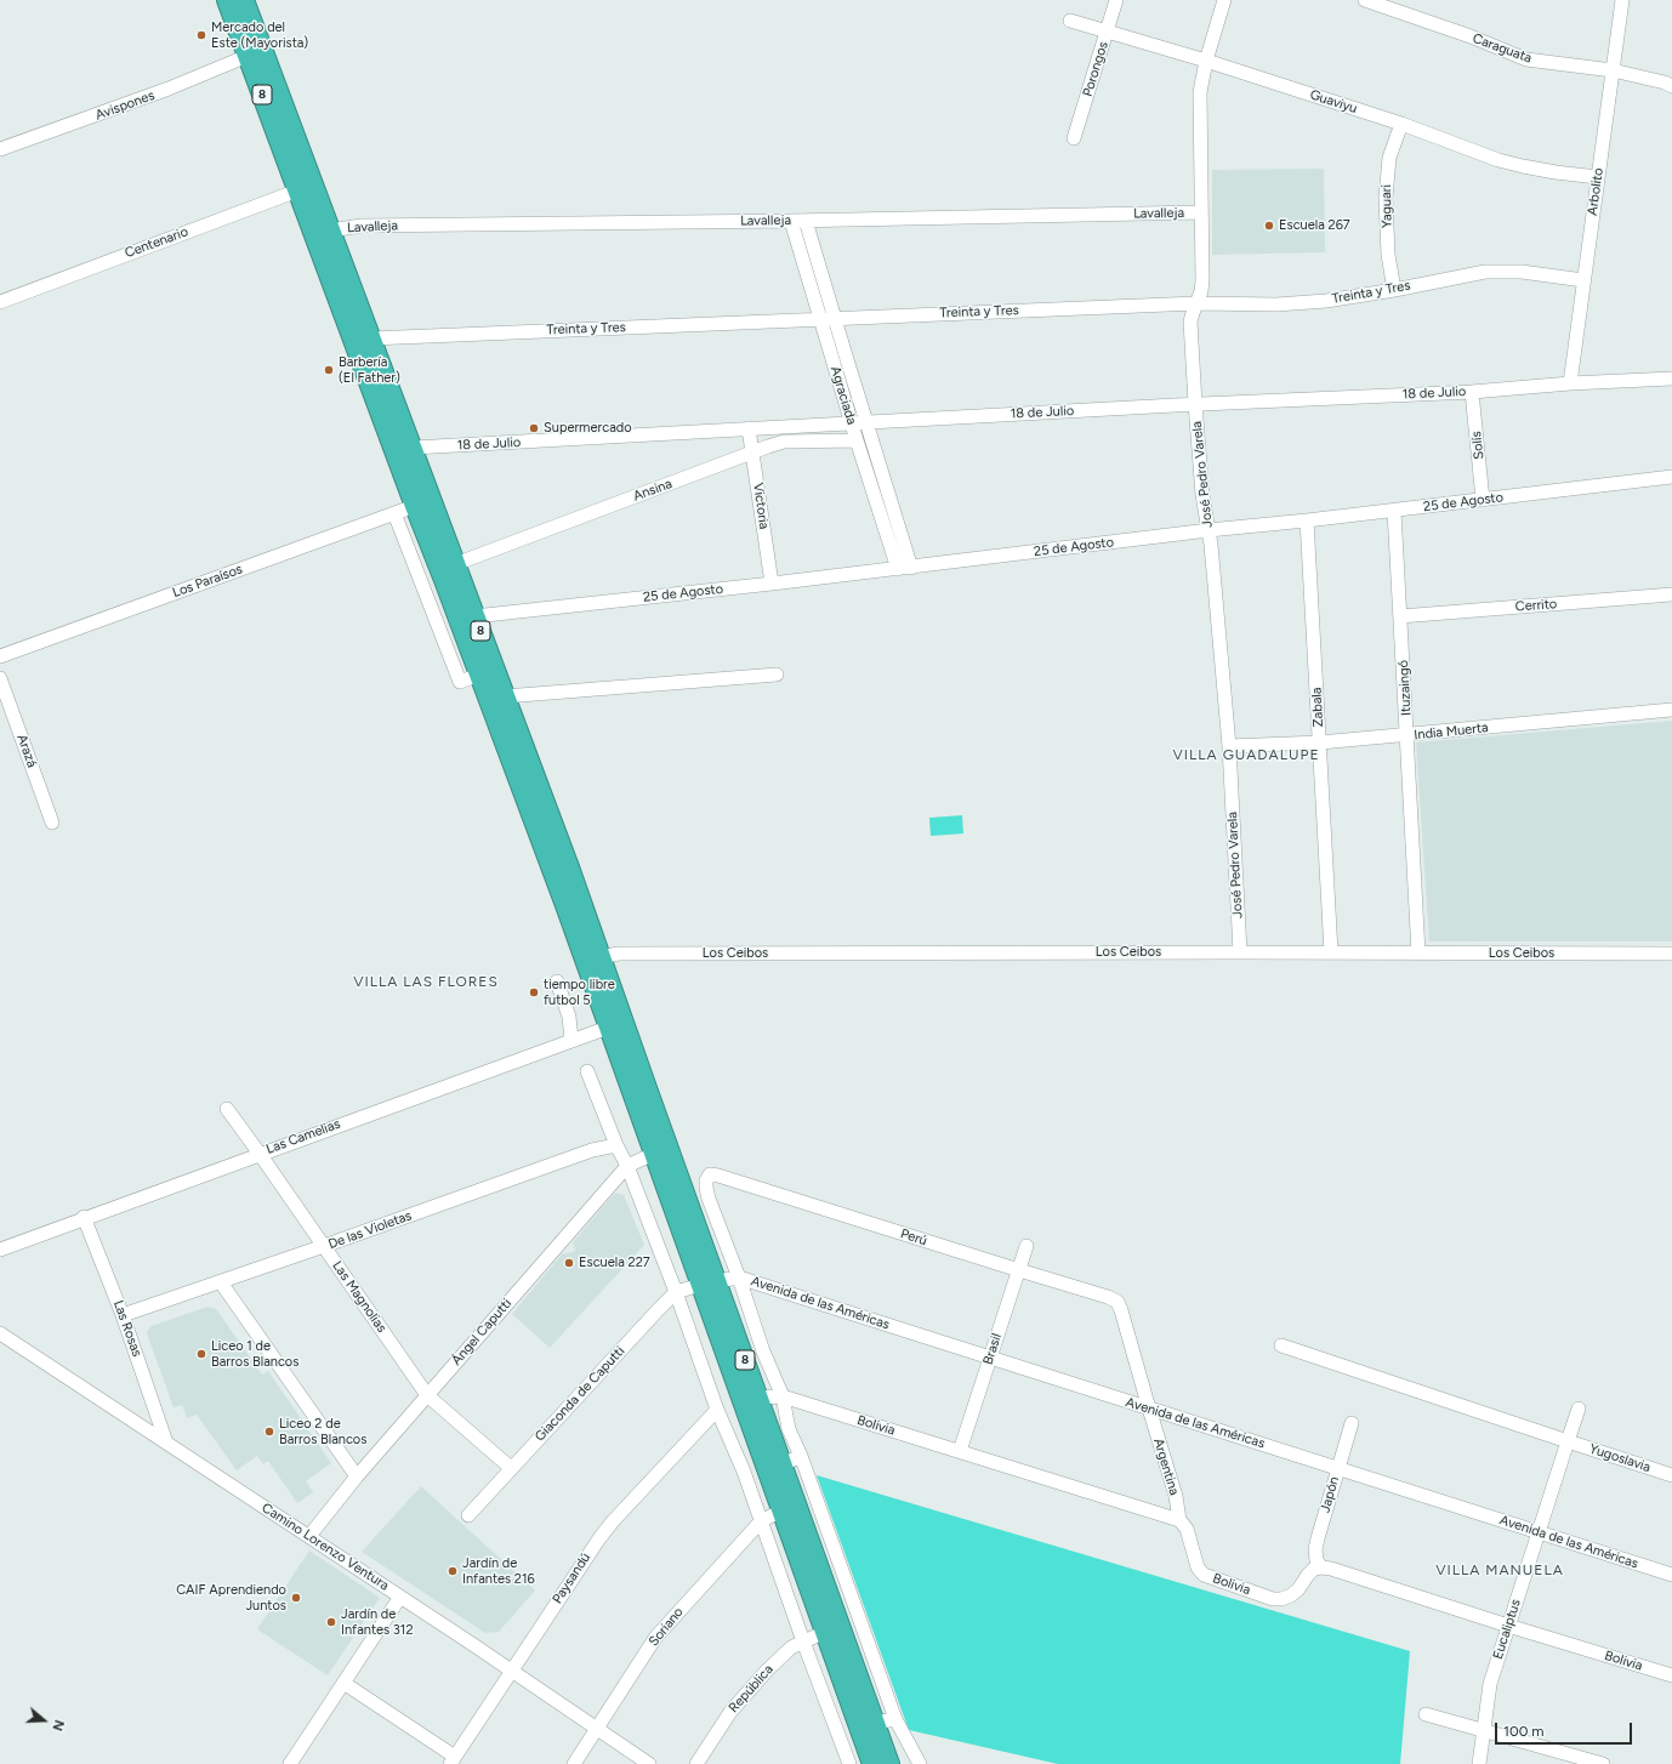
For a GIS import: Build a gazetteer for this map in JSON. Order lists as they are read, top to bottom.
{
  "streets": {
    "highway": ["8"],
    "street": [
      "Caraguata",
      "Porongos",
      "Guaviyu",
      "Avispones",
      "Arbolito",
      "Yaguari",
      "Lavalleja",
      "Centenario",
      "Treinta y Tres",
      "18 de Julio",
      "Agraciada",
      "Solís",
      "José Pedro Varela",
      "Ansina",
      "25 de Agosto",
      "Victoria",
      "Los Paraísos",
      "Cerrito",
      "Ituzaingó",
      "Zabala",
      "India Muerta",
      "Arazá",
      "Los Ceibos",
      "Las Camelias",
      "De las Violetas",
      "Perú",
      "Las Magnolias",
      "Avenida de las Américas",
      "Las Rosas",
      "Ángel Caputti",
      "Brasil",
      "Giaconda de Caputti",
      "Bolivia",
      "Yugoslavia",
      "Argentina",
      "Japón",
      "Camino Lorenzo Ventura",
      "Paysandú",
      "Soriano",
      "Eucaliptus",
      "República"
    ]
  },
  "crossings": [
    ["Caraguata", "Arbolito"],
    ["Porongos", "Guaviyu"],
    ["8", "Avispones"],
    ["8", "Lavalleja"],
    ["8", "Centenario"],
    ["8", "Treinta y Tres"],
    ["8", "18 de Julio"],
    ["8", "Ansina"],
    ["8", "25 de Agosto"],
    ["8", "Los Paraísos"],
    ["8", "Los Ceibos"],
    ["8", "Las Camelias"],
    ["8", "Avenida de las Américas"],
    ["8", "Ángel Caputti"],
    ["8", "Bolivia"],
    ["8", "Soriano"],
    ["8", "República"],
    ["Guaviyu", "Arbolito"],
    ["Guaviyu", "Yaguari"],
    ["Guaviyu", "José Pedro Varela"],
    ["Arbolito", "Treinta y Tres"],
    ["Arbolito", "18 de Julio"],
    ["Yaguari", "Treinta y Tres"],
    ["Lavalleja", "Agraciada"],
    ["Lavalleja", "José Pedro Varela"],
    ["Treinta y Tres", "Agraciada"],
    ["Treinta y Tres", "José Pedro Varela"],
    ["18 de Julio", "Agraciada"],
    ["18 de Julio", "Solís"],
    ["18 de Julio", "José Pedro Varela"],
    ["18 de Julio", "Victoria"],
    ["Agraciada", "Ansina"],
    ["Agraciada", "25 de Agosto"],
    ["Solís", "25 de Agosto"],
    ["José Pedro Varela", "25 de Agosto"],
    ["José Pedro Varela", "India Muerta"],
    ["José Pedro Varela", "Los Ceibos"],
    ["Ansina", "Victoria"],
    ["25 de Agosto", "Victoria"],
    ["25 de Agosto", "Ituzaingó"],
    ["25 de Agosto", "Zabala"],
    ["Cerrito", "Ituzaingó"],
    ["Ituzaingó", "India Muerta"],
    ["Ituzaingó", "Los Ceibos"],
    ["Zabala", "India Muerta"],
    ["Zabala", "Los Ceibos"],
    ["Las Camelias", "Las Magnolias"],
    ["Las Camelias", "Las Rosas"],
    ["De las Violetas", "Las Magnolias"],
    ["De las Violetas", "Las Rosas"],
    ["Perú", "Avenida de las Américas"],
    ["Perú", "Brasil"],
    ["Perú", "Argentina"],
    ["Las Magnolias", "Ángel Caputti"],
    ["Las Magnolias", "Giaconda de Caputti"],
    ["Avenida de las Américas", "Brasil"],
    ["Avenida de las Américas", "Argentina"],
    ["Avenida de las Américas", "Japón"],
    ["Avenida de las Américas", "Eucaliptus"],
    ["Las Rosas", "Camino Lorenzo Ventura"],
    ["Ángel Caputti", "Camino Lorenzo Ventura"],
    ["Brasil", "Bolivia"],
    ["Bolivia", "Argentina"],
    ["Bolivia", "Japón"],
    ["Bolivia", "Eucaliptus"],
    ["Yugoslavia", "Eucaliptus"],
    ["Camino Lorenzo Ventura", "Paysandú"],
    ["Camino Lorenzo Ventura", "Soriano"]
  ],
  "districts": ["VILLA GUADALUPE", "VILLA LAS FLORES", "VILLA MANUELA"],
  "places": [
    "Mercado del Este (Mayorista)",
    "Escuela 267",
    "Barbería (El Father)",
    "Supermercado",
    "tiempo libre futbol 5",
    "Escuela 227",
    "Liceo 1 de Barros Blancos",
    "Liceo 2 de Barros Blancos",
    "Jardín de Infantes 216",
    "CAIF Aprendiendo Juntos",
    "Jardín de Infantes 312"
  ],
  "scale_bar": "100 m",
  "north": "right"
}
